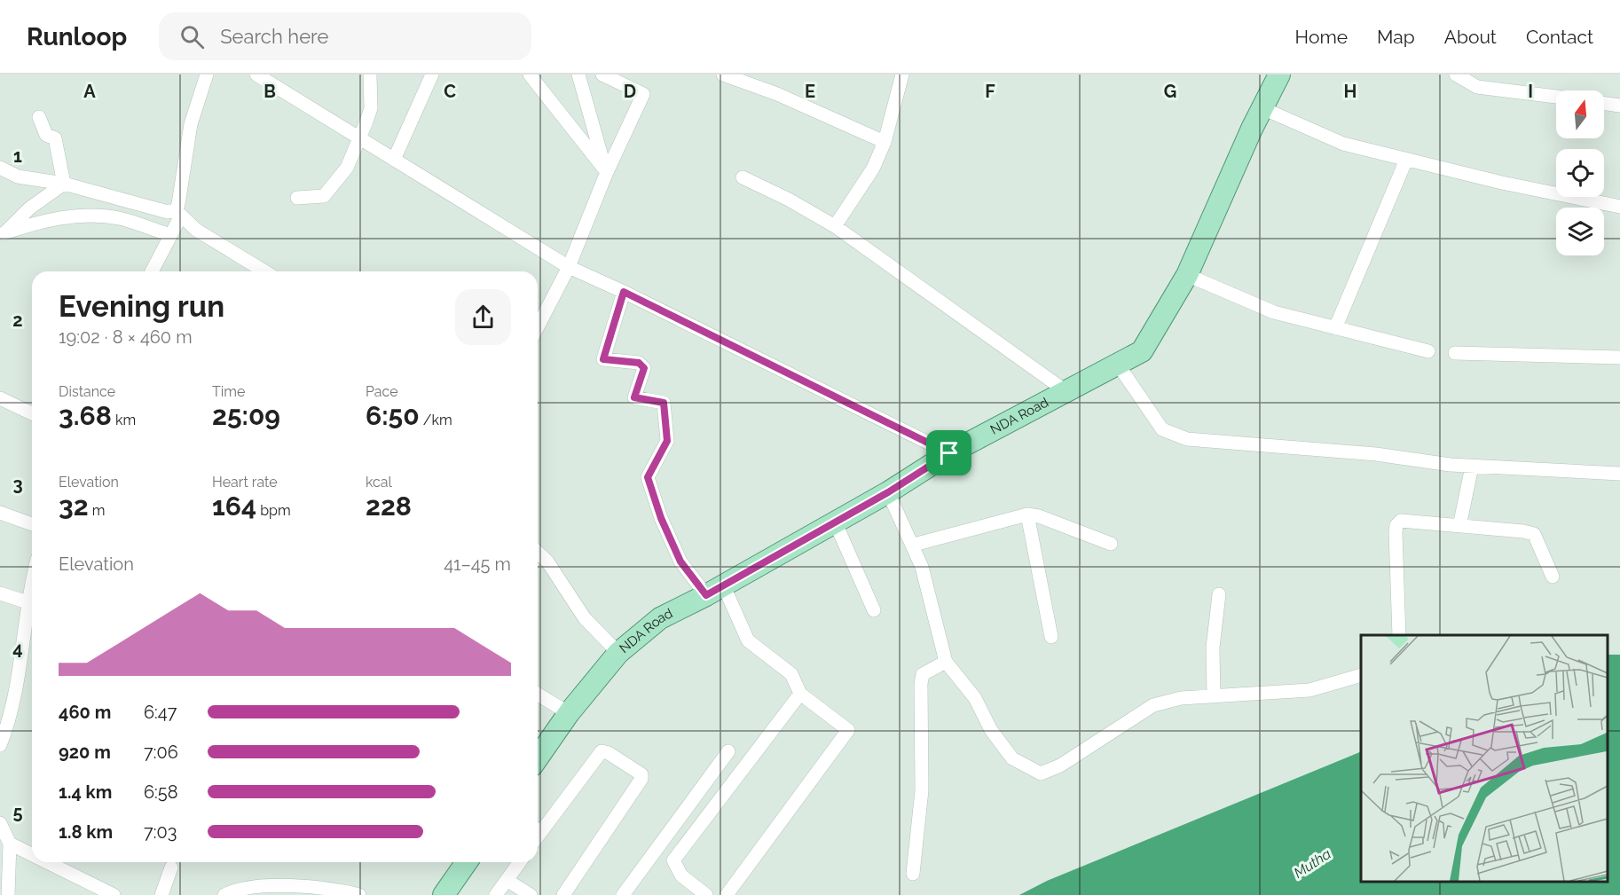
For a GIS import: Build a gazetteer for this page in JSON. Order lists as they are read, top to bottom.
{
  "streets": {
    "main road": ["NDA Road"]
  },
  "water": ["Mutha"],
  "north": "top",
  "page": {
    "header": "Runloop",
    "search": "Search here",
    "nav": [
      "Home",
      "Map",
      "About",
      "Contact"
    ],
    "heading": ["Evening run", "19:02 · 8 × 460 m"],
    "stats": [
      ["Distance", "3.68 km"],
      ["Time", "25:09"],
      ["Pace", "6:50 /km"],
      ["Elevation", "32 m"],
      ["Heart rate", "164 bpm"],
      ["kcal", "228"]
    ],
    "chart": ["Elevation", "41–45 m"],
    "list": [
      {
        "name": "460 m",
        "note": "6:47"
      },
      {
        "name": "920 m",
        "note": "7:06"
      },
      {
        "name": "1.4 km",
        "note": "6:58"
      },
      {
        "name": "1.8 km",
        "note": "7:03"
      }
    ]
  },
  "grid": {
    "columns": [
      "A",
      "B",
      "C",
      "D",
      "E",
      "F",
      "G",
      "H",
      "I"
    ],
    "rows": [
      "1",
      "2",
      "3",
      "4",
      "5"
    ]
  }
}
